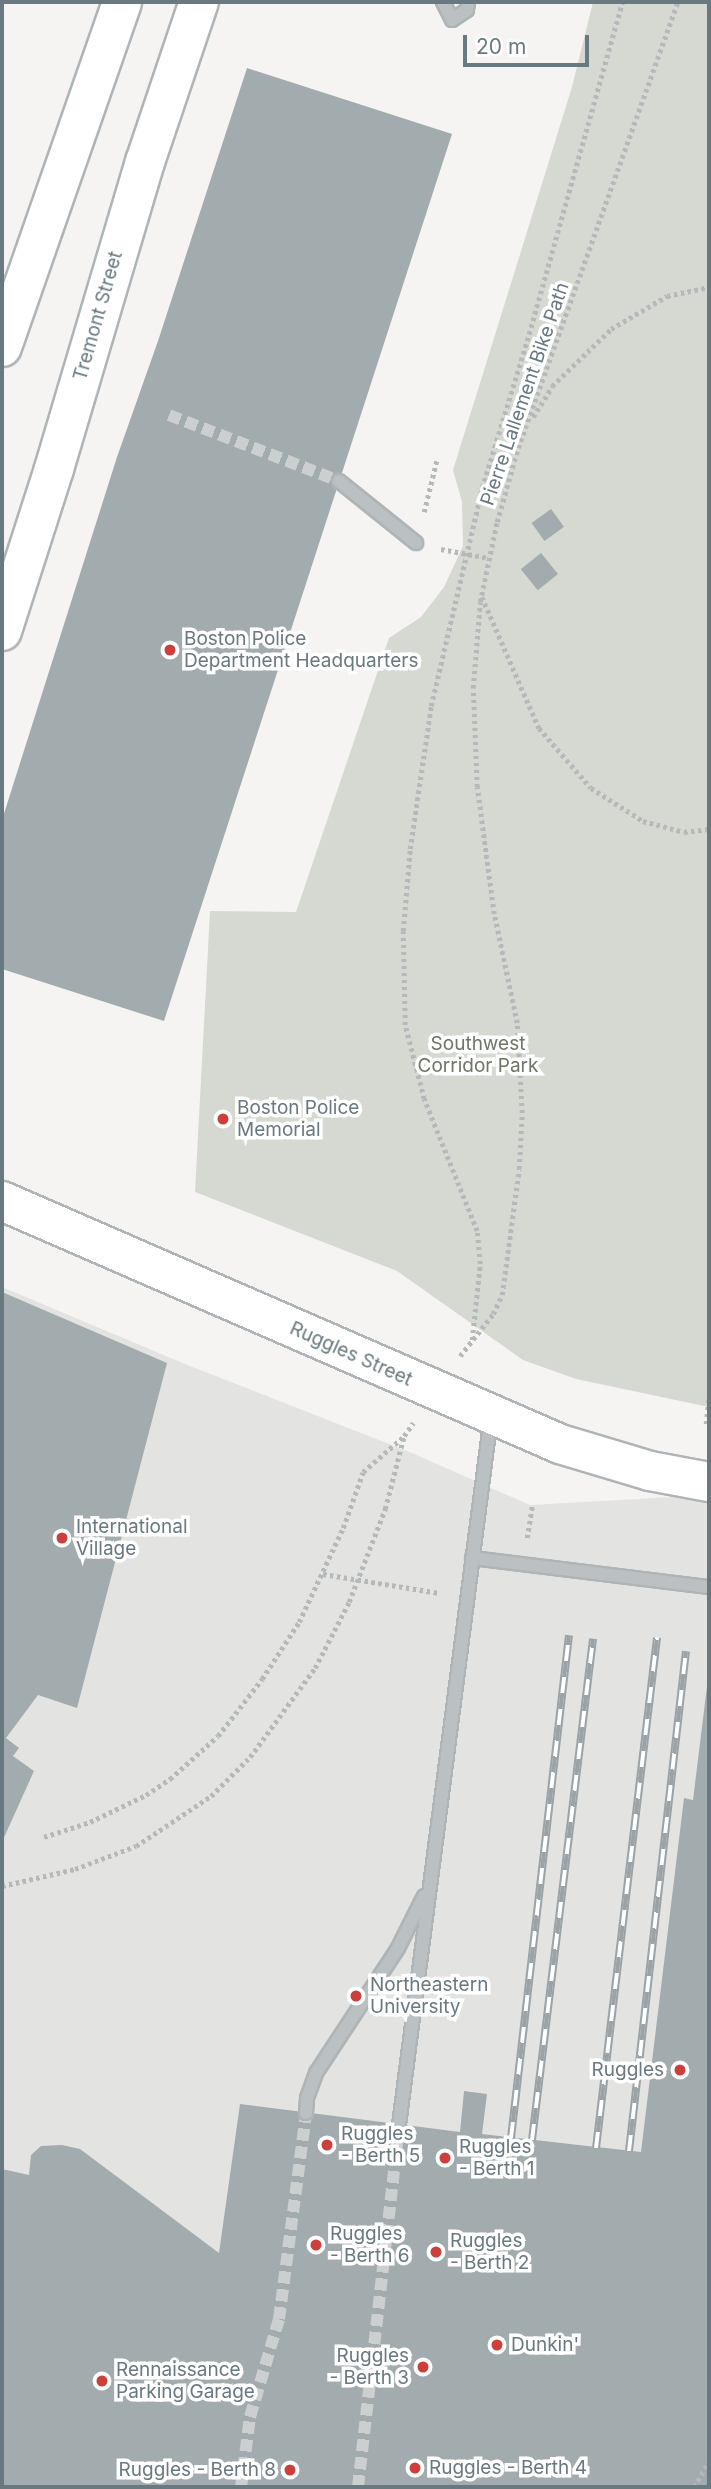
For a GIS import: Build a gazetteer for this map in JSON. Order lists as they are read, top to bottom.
{
  "streets": {
    "main road": ["Tremont Street", "Ruggles Street"],
    "path": ["Pierre Lallement Bike Path"]
  },
  "parks": ["Southwest Corridor Park"],
  "places": [
    "Boston Police Department Headquarters",
    "Boston Police Memorial",
    "International Village",
    "Northeastern University",
    "Ruggles",
    "Ruggles - Berth 5",
    "Ruggles - Berth 1",
    "Ruggles - Berth 6",
    "Ruggles - Berth 2",
    "Dunkin'",
    "Ruggles - Berth 3",
    "Rennaissance Parking Garage",
    "Ruggles - Berth 4",
    "Ruggles - Berth 8"
  ],
  "scale_bar": "20 m"
}
